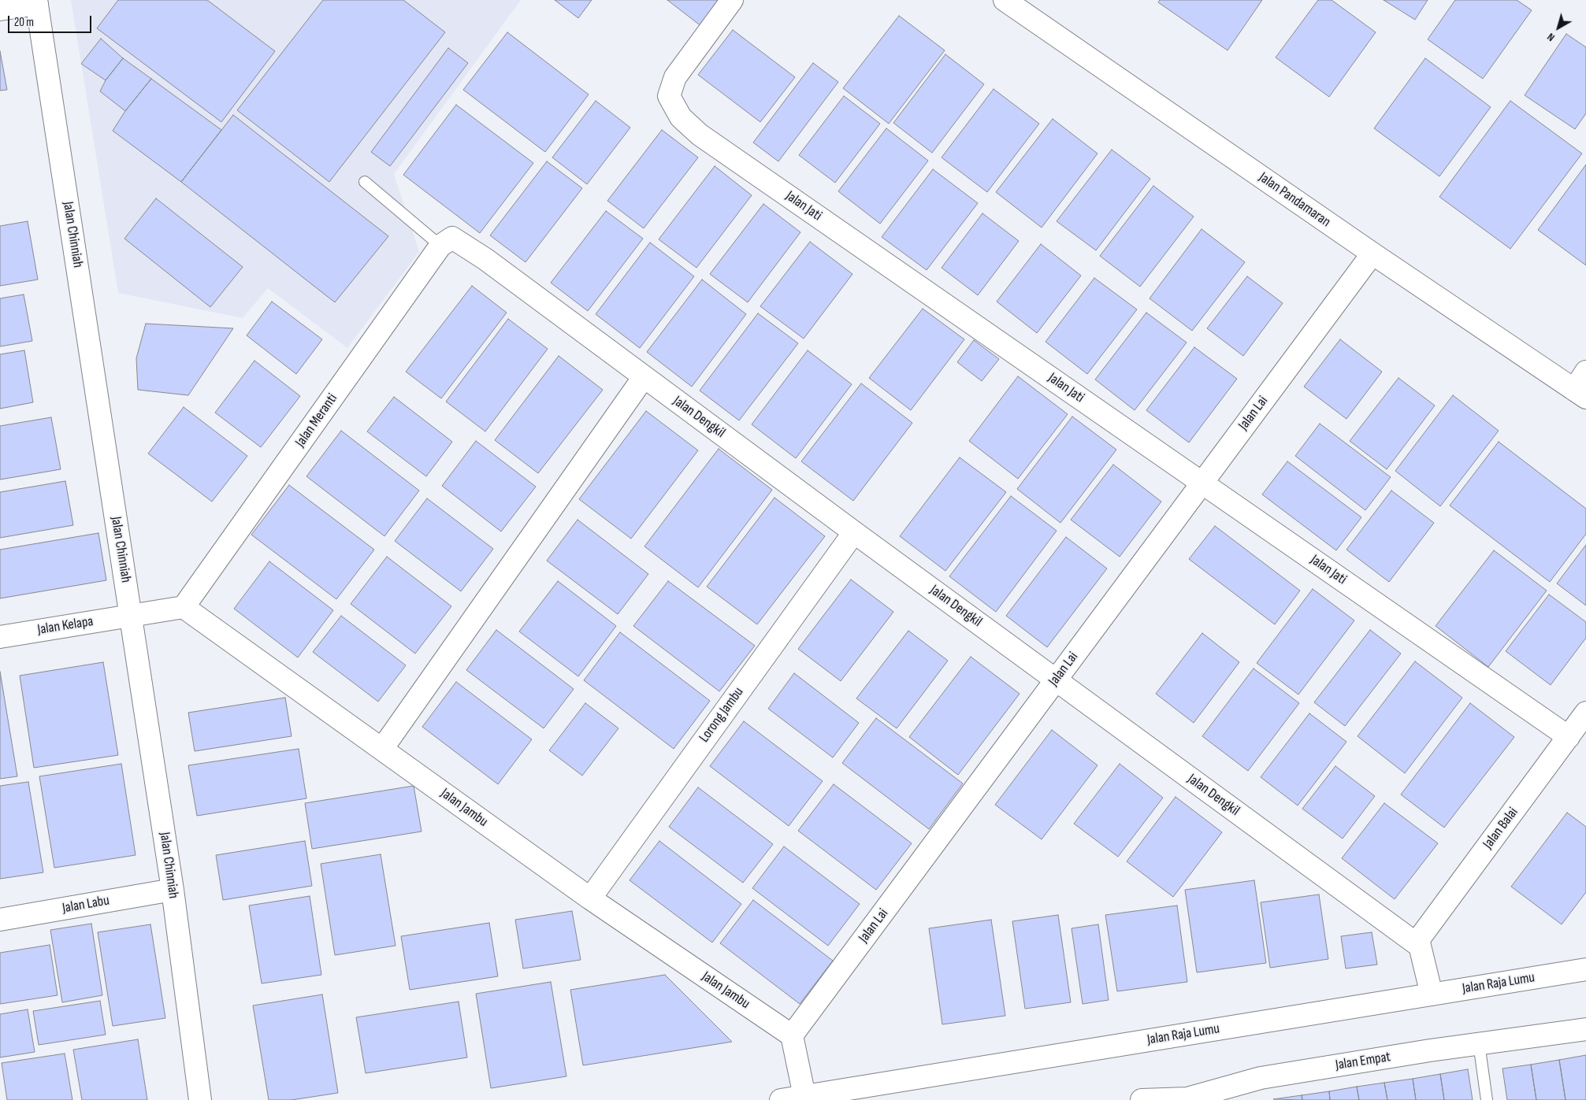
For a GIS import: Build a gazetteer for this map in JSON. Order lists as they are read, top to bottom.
{
  "streets": {
    "street": [
      "Jalan Pandamaran",
      "Jalan Jati",
      "Jalan Chinniah",
      "Jalan Lai",
      "Jalan Dengkil",
      "Jalan Meranti",
      "Jalan Kelapa",
      "Lorong Jambu",
      "Jalan Jambu",
      "Jalan Balai",
      "Jalan Labu",
      "Jalan Raja Lumu",
      "Jalan Empat"
    ]
  },
  "crossings": [
    ["Jalan Pandamaran", "Jalan Lai"],
    ["Jalan Jati", "Jalan Lai"],
    ["Jalan Jati", "Jalan Balai"],
    ["Jalan Chinniah", "Jalan Kelapa"],
    ["Jalan Chinniah", "Jalan Labu"],
    ["Jalan Lai", "Jalan Dengkil"],
    ["Jalan Lai", "Jalan Jambu"],
    ["Jalan Dengkil", "Jalan Meranti"],
    ["Jalan Dengkil", "Lorong Jambu"],
    ["Jalan Dengkil", "Jalan Balai"],
    ["Jalan Meranti", "Jalan Jambu"],
    ["Lorong Jambu", "Jalan Jambu"]
  ],
  "scale_bar": "20 m",
  "north": "bottom left"
}
